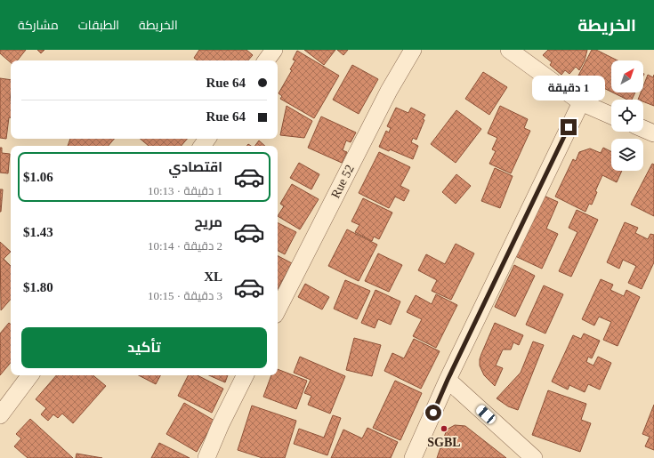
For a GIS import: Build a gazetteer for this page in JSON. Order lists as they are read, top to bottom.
{
  "streets": {
    "street": ["Rue 52"]
  },
  "places": ["SGBL"],
  "north": "top right",
  "page": {
    "header": "الخريطة",
    "nav": ["الخريطة", "الطبقات", "مشاركة"],
    "banner": ["Rue 64", "Rue 64"],
    "bubble": "1 دقيقة",
    "list": [
      {
        "name": "اقتصادي",
        "note": "1 دقيقة · 10:13",
        "value": "$1.06"
      },
      {
        "name": "مريح",
        "note": "2 دقيقة · 10:14",
        "value": "$1.43"
      },
      {
        "name": "XL",
        "note": "3 دقيقة · 10:15",
        "value": "$1.80"
      }
    ],
    "buttons": "تأكيد"
  }
}
